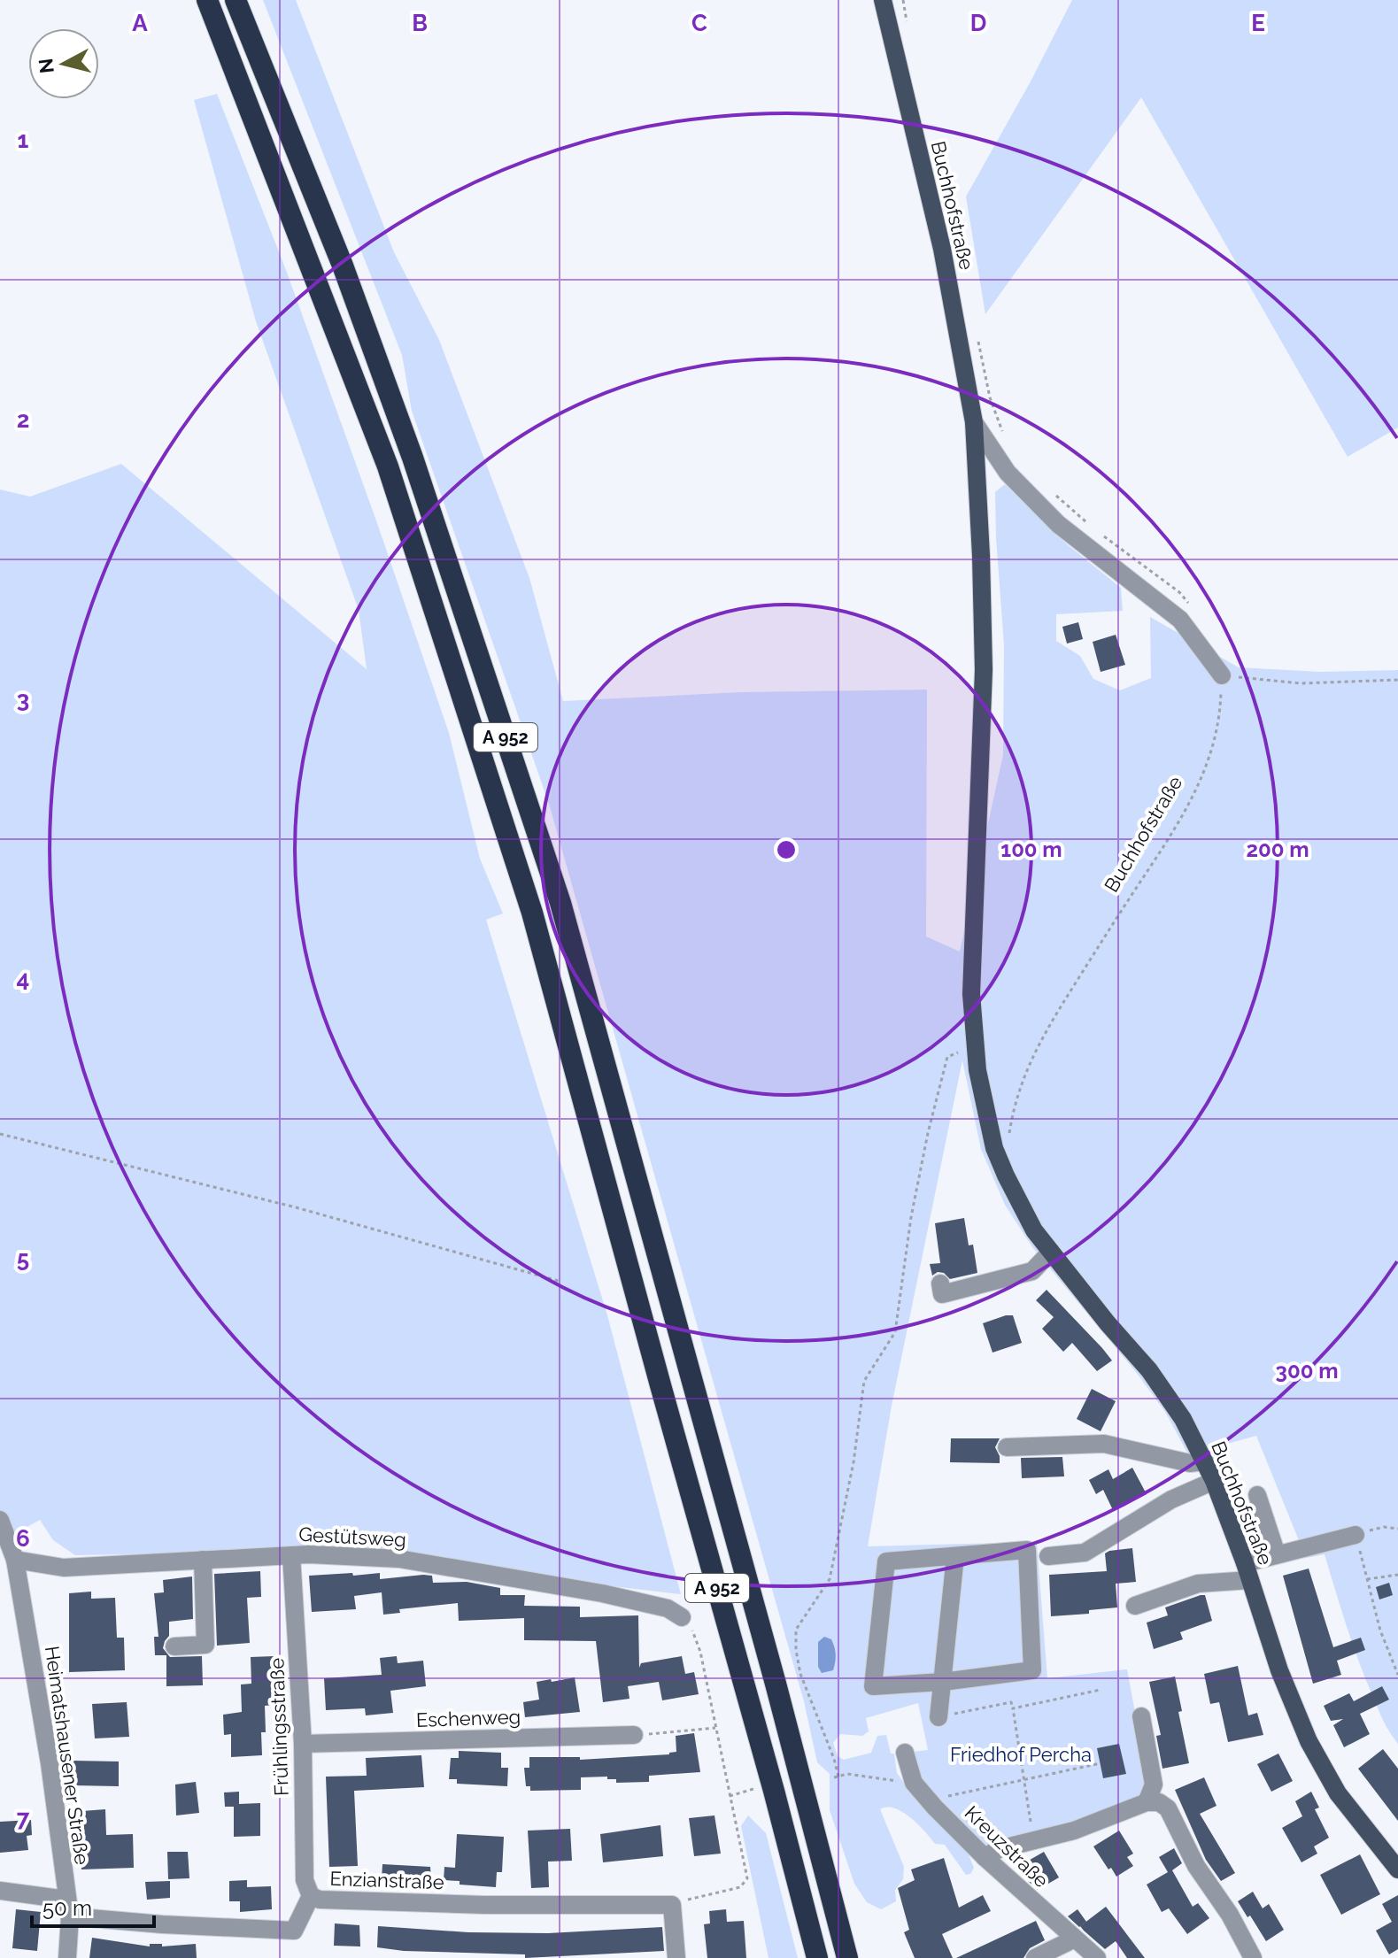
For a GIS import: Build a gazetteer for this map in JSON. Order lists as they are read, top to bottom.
{
  "streets": {
    "highway": ["A 952"],
    "main road": ["Buchhofstraße"],
    "street": [
      "Gestütsweg",
      "Eschenweg",
      "Frühlingsstraße",
      "Heimatshausener Straße",
      "Kreuzstraße",
      "Enzianstraße"
    ]
  },
  "crossings": [
    ["Gestütsweg", "Frühlingsstraße"],
    ["Gestütsweg", "Heimatshausener Straße"],
    ["Eschenweg", "Frühlingsstraße"],
    ["Frühlingsstraße", "Enzianstraße"],
    ["Heimatshausener Straße", "Enzianstraße"]
  ],
  "parks": ["Friedhof Percha"],
  "scale_bar": "50 m",
  "north": "left",
  "grid": {
    "columns": [
      "A",
      "B",
      "C",
      "D",
      "E"
    ],
    "rows": [
      "1",
      "2",
      "3",
      "4",
      "5",
      "6",
      "7"
    ]
  },
  "rings": ["100 m", "200 m", "300 m"]
}
